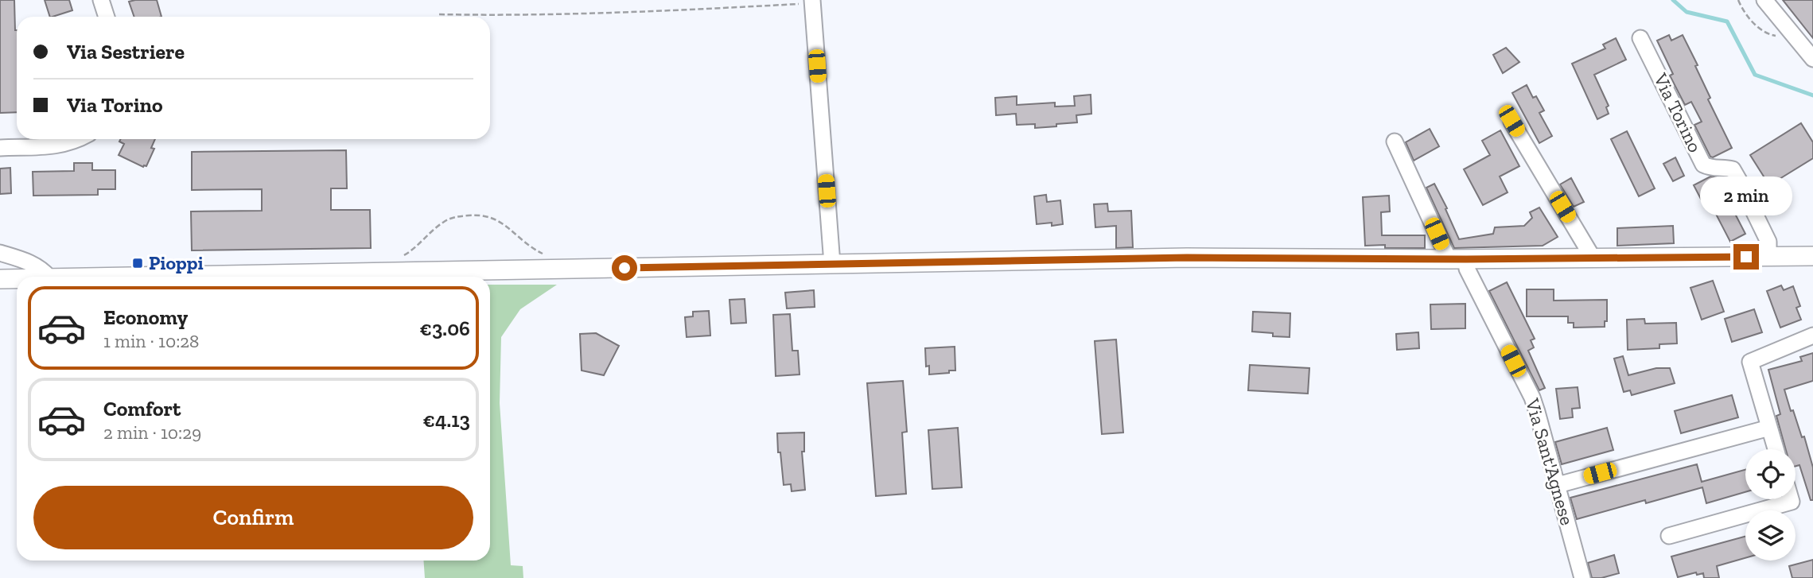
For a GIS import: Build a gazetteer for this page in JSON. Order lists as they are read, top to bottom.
{
  "streets": {
    "street": ["Via Torino", "Via Sant'Agnese"]
  },
  "places": {
    "transit": ["Pioppi"]
  },
  "page": {
    "banner": ["Via Sestriere", "Via Torino"],
    "bubble": "2 min",
    "list": [
      {
        "name": "Economy",
        "note": "1 min · 10:28",
        "value": "€3.06"
      },
      {
        "name": "Comfort",
        "note": "2 min · 10:29",
        "value": "€4.13"
      }
    ],
    "buttons": "Confirm"
  }
}
